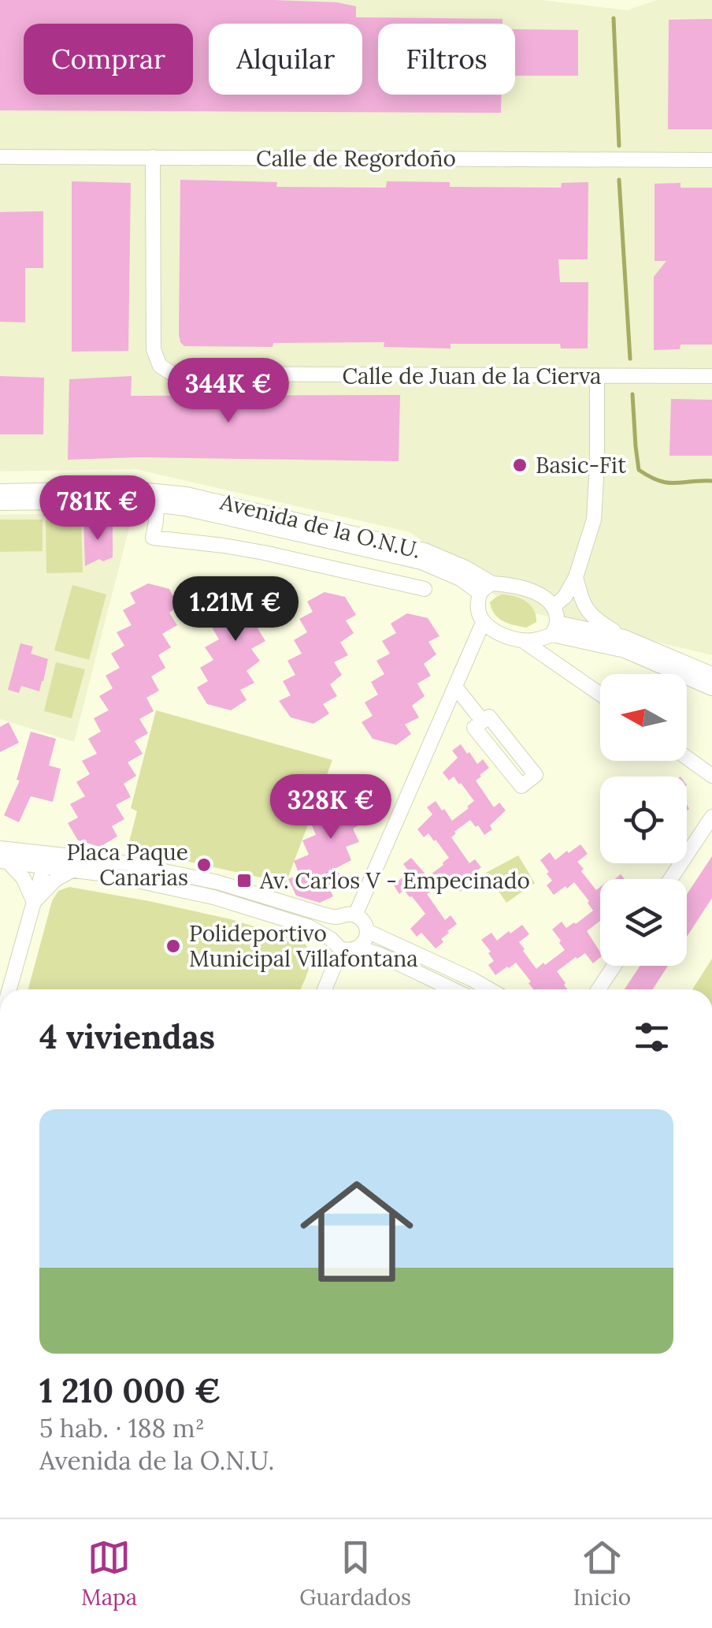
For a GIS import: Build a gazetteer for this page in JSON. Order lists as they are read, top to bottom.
{
  "streets": {
    "street": ["Calle de Regordoño", "Calle de Juan de la Cierva", "Avenida de la O.N.U."]
  },
  "crossings": [
    ["Calle de Regordoño", "Calle de Juan de la Cierva"]
  ],
  "places": {
    "other": ["Basic-Fit", "Placa Paque Canarias", "Polideportivo Municipal Villafontana"],
    "transit": ["Av. Carlos V - Empecinado"]
  },
  "north": "left",
  "page": {
    "chip": ["Comprar", "Alquilar", "Filtros"],
    "price": [
      "344K €",
      "781K €",
      "1.21M €",
      "328K €"
    ],
    "heading": "4 viviendas",
    "list": [
      {
        "name": "1 210 000 €",
        "note": "5 hab. · 188 m² · Avenida de la O.N.U."
      }
    ],
    "tabs": ["Mapa", "Guardados", "Inicio"]
  }
}
